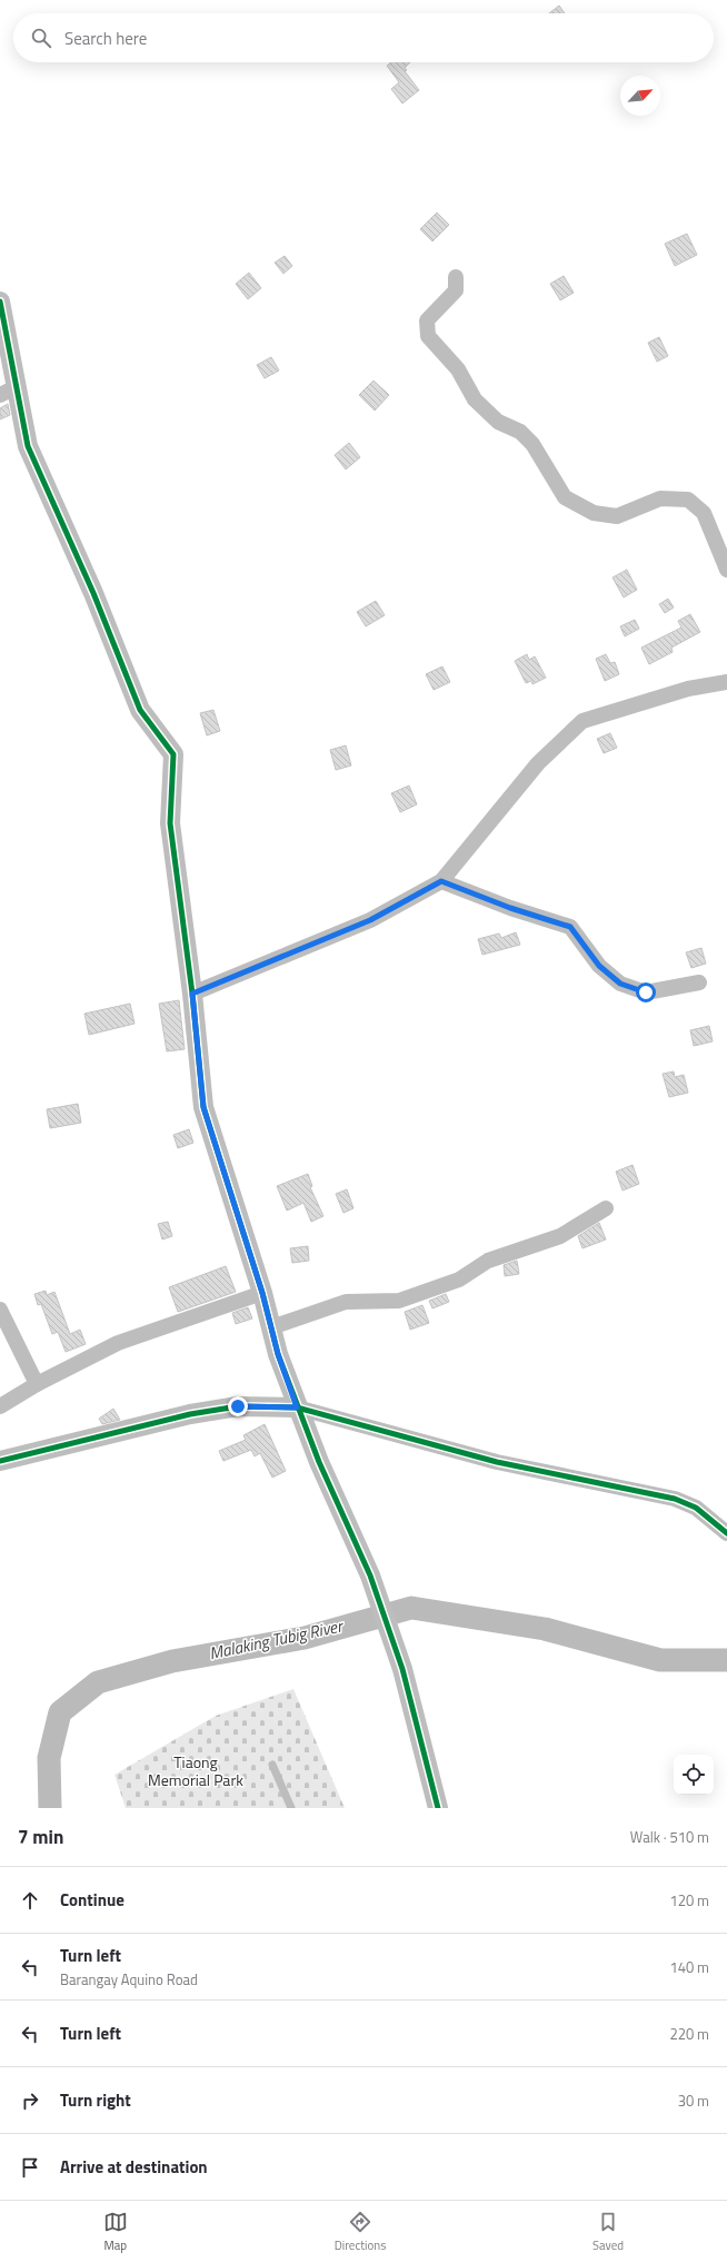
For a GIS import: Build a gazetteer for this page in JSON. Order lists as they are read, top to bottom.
{
  "water": ["Malaking Tubig River"],
  "parks": ["Tiaong Memorial Park"],
  "north": "top right",
  "page": {
    "search": "Search here",
    "heading": ["7 min", "Walk · 510 m"],
    "list": [
      ["Continue", "120 m"],
      ["Turn left", "Barangay Aquino Road", "140 m"],
      ["Turn left", "220 m"],
      ["Turn right", "30 m"],
      "Arrive at destination"
    ],
    "nav": ["Map", "Directions", "Saved"]
  }
}
